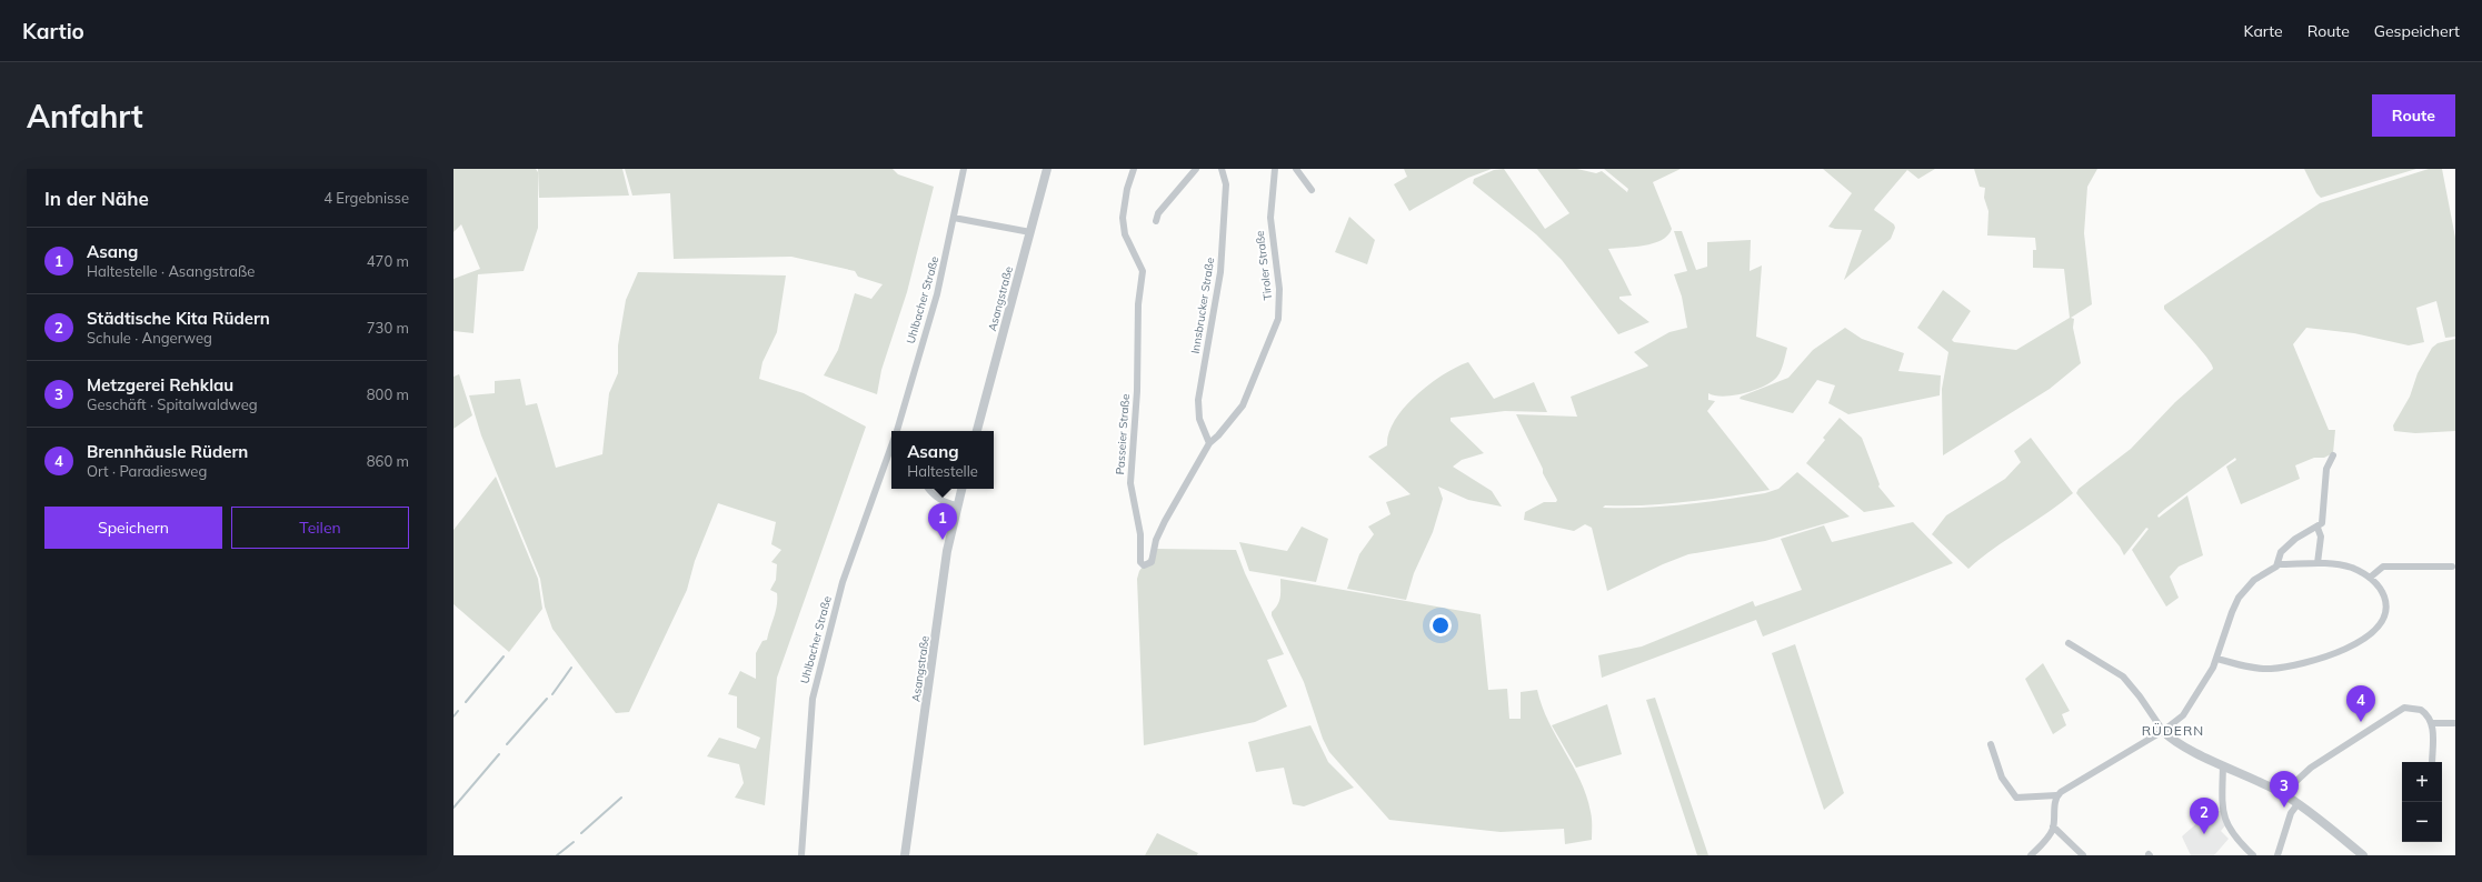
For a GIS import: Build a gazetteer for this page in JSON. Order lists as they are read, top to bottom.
{
  "streets": {
    "street": [
      "Tiroler Straße",
      "Asangstraße",
      "Uhlbacher Straße",
      "Innsbrucker Straße",
      "Passeier Straße"
    ]
  },
  "crossings": [
    ["Tiroler Straße", "Passeier Straße"],
    ["Innsbrucker Straße", "Passeier Straße"]
  ],
  "districts": ["RÜDERN"],
  "page": {
    "header": "Kartio",
    "nav": ["Karte", "Route", "Gespeichert"],
    "buttons": [
      "Route",
      ["Speichern", "Teilen"]
    ],
    "title": "Anfahrt",
    "heading": ["In der Nähe", "4 Ergebnisse"],
    "list": [
      {
        "mark": "1",
        "name": "Asang",
        "note": "Haltestelle · Asangstraße",
        "value": "470 m"
      },
      {
        "mark": "2",
        "name": "Städtische Kita Rüdern",
        "note": "Schule · Angerweg",
        "value": "730 m"
      },
      {
        "mark": "3",
        "name": "Metzgerei Rehklau",
        "note": "Geschäft · Spitalwaldweg",
        "value": "800 m"
      },
      {
        "mark": "4",
        "name": "Brennhäusle Rüdern",
        "note": "Ort · Paradiesweg",
        "value": "860 m"
      }
    ],
    "popup": ["Asang", "Haltestelle"],
    "pins": [
      "1",
      "4",
      "3",
      "2"
    ],
    "map_buttons": ["+", "−"]
  }
}
